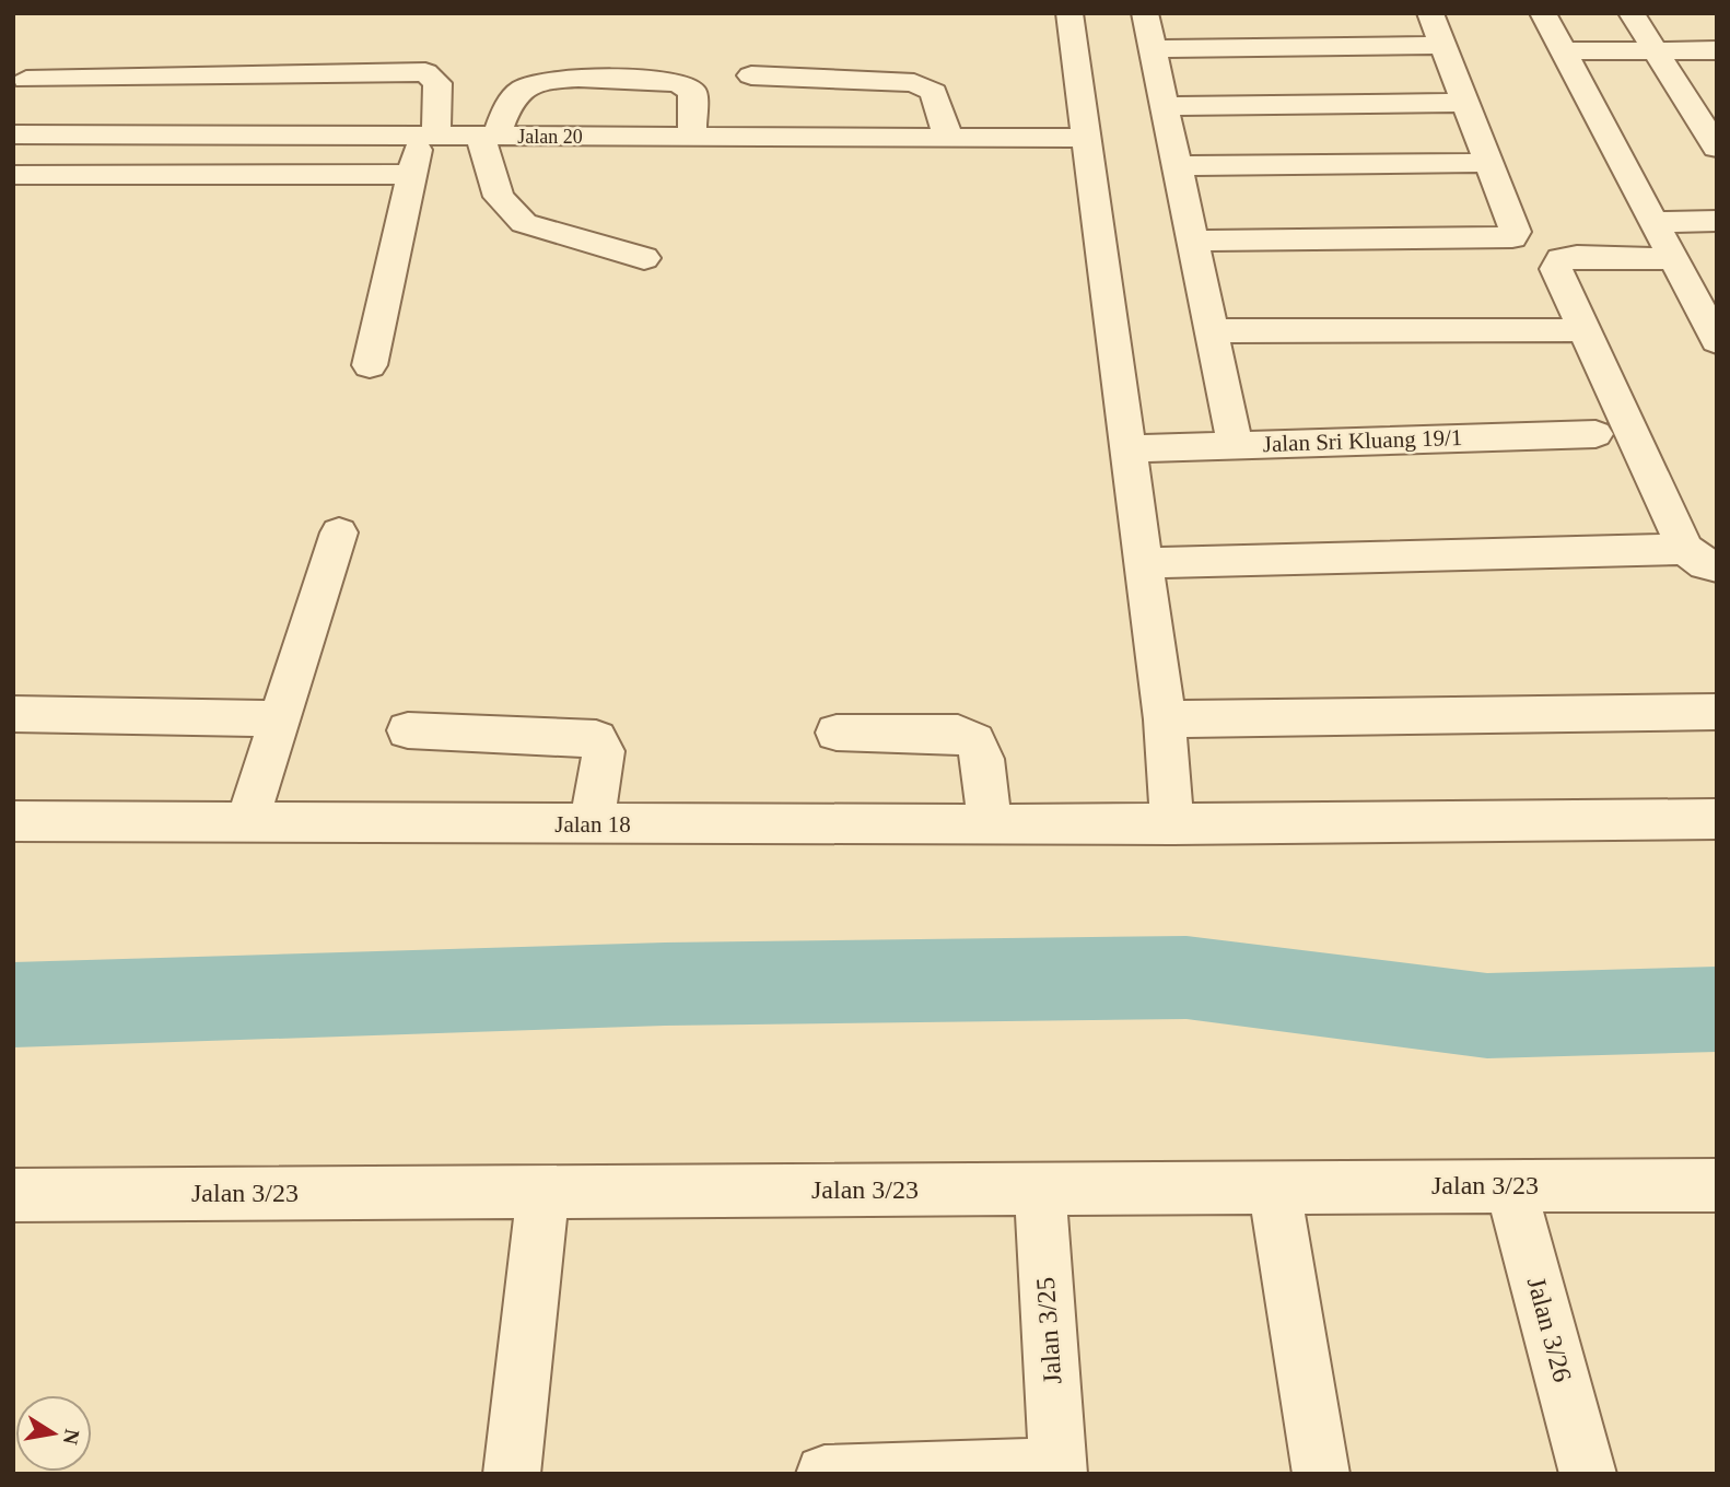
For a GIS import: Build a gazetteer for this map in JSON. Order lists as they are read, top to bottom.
{
  "streets": {
    "street": [
      "Jalan 20",
      "Jalan Sri Kluang 19/1",
      "Jalan 18",
      "Jalan 3/23",
      "Jalan 3/26",
      "Jalan 3/25"
    ]
  },
  "crossings": [
    ["Jalan 3/23", "Jalan 3/26"],
    ["Jalan 3/23", "Jalan 3/25"]
  ],
  "north": "right"
}
